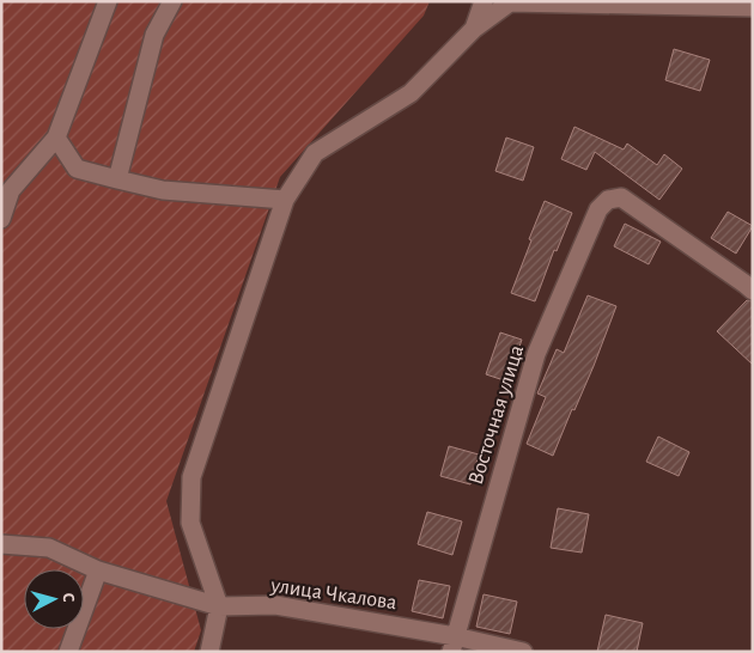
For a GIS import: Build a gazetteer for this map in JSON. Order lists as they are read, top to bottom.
{
  "streets": {
    "street": ["Восточная улица", "улица Чкалова"]
  },
  "crossings": [
    ["Восточная улица", "улица Чкалова"]
  ],
  "north": "right"
}
